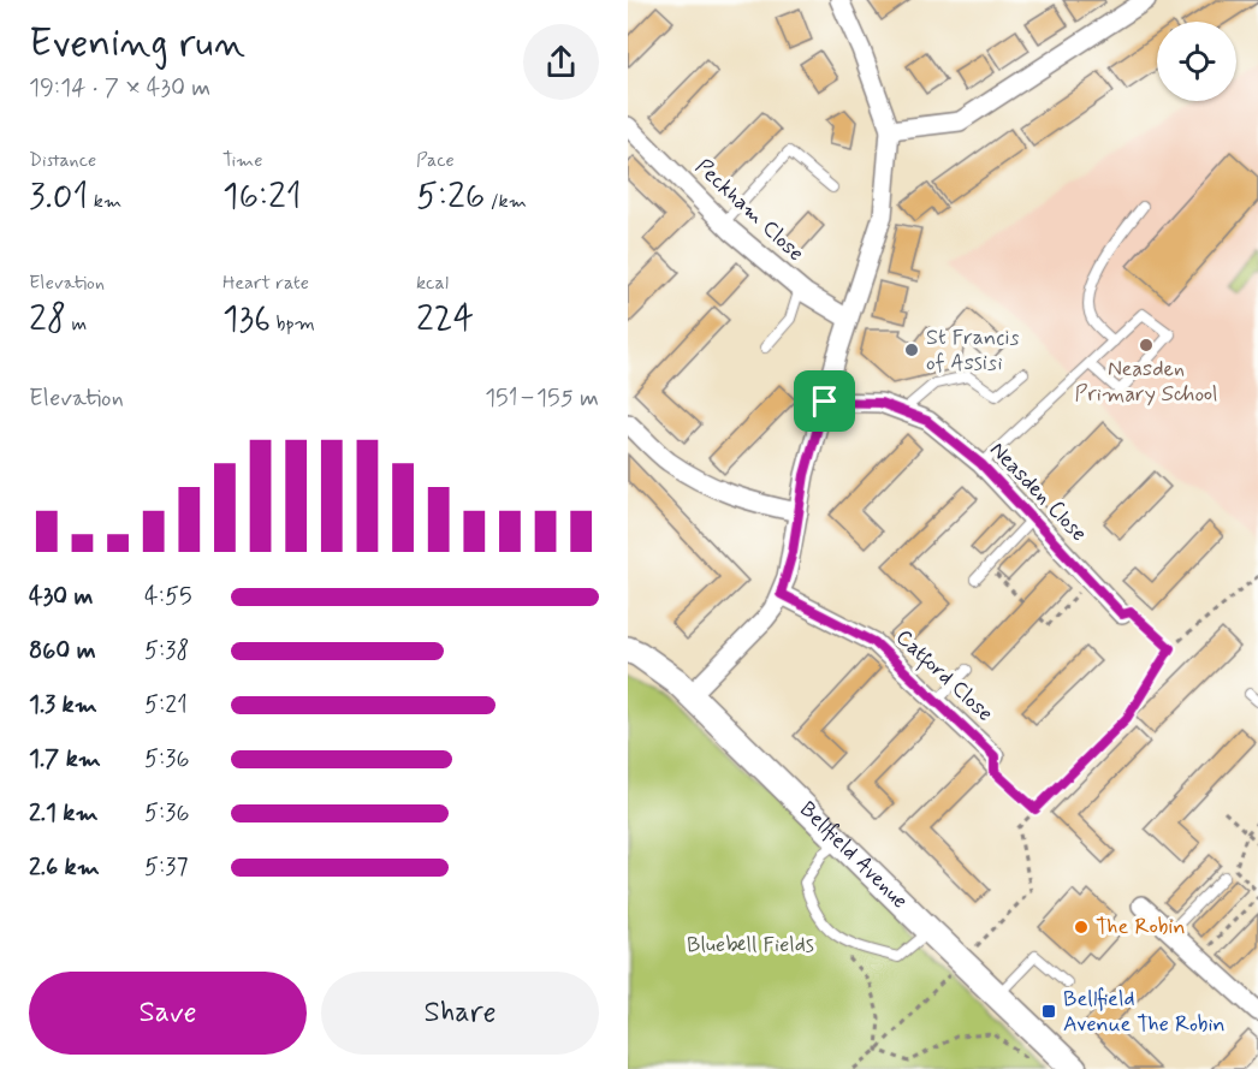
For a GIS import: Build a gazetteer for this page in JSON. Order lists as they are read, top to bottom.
{
  "streets": {
    "street": [
      "Peckham Close",
      "Neasden Close",
      "Catford Close",
      "Bellfield Avenue"
    ]
  },
  "parks": ["Bluebell Fields"],
  "places": {
    "other": ["Neasden Primary School", "St Francis of Assisi", "The Robin"],
    "transit": ["Bellfield Avenue The Robin"]
  },
  "page": {
    "heading": ["Evening run", "19:14 · 7 × 430 m"],
    "stats": [
      ["Distance", "3.01 km"],
      ["Time", "16:21"],
      ["Pace", "5:26 /km"],
      ["Elevation", "28 m"],
      ["Heart rate", "136 bpm"],
      ["kcal", "224"]
    ],
    "chart": ["Elevation", "151–155 m"],
    "list": [
      {
        "name": "430 m",
        "note": "4:55"
      },
      {
        "name": "860 m",
        "note": "5:38"
      },
      {
        "name": "1.3 km",
        "note": "5:21"
      },
      {
        "name": "1.7 km",
        "note": "5:36"
      },
      {
        "name": "2.1 km",
        "note": "5:36"
      },
      {
        "name": "2.6 km",
        "note": "5:37"
      }
    ],
    "buttons": ["Save", "Share"]
  }
}
